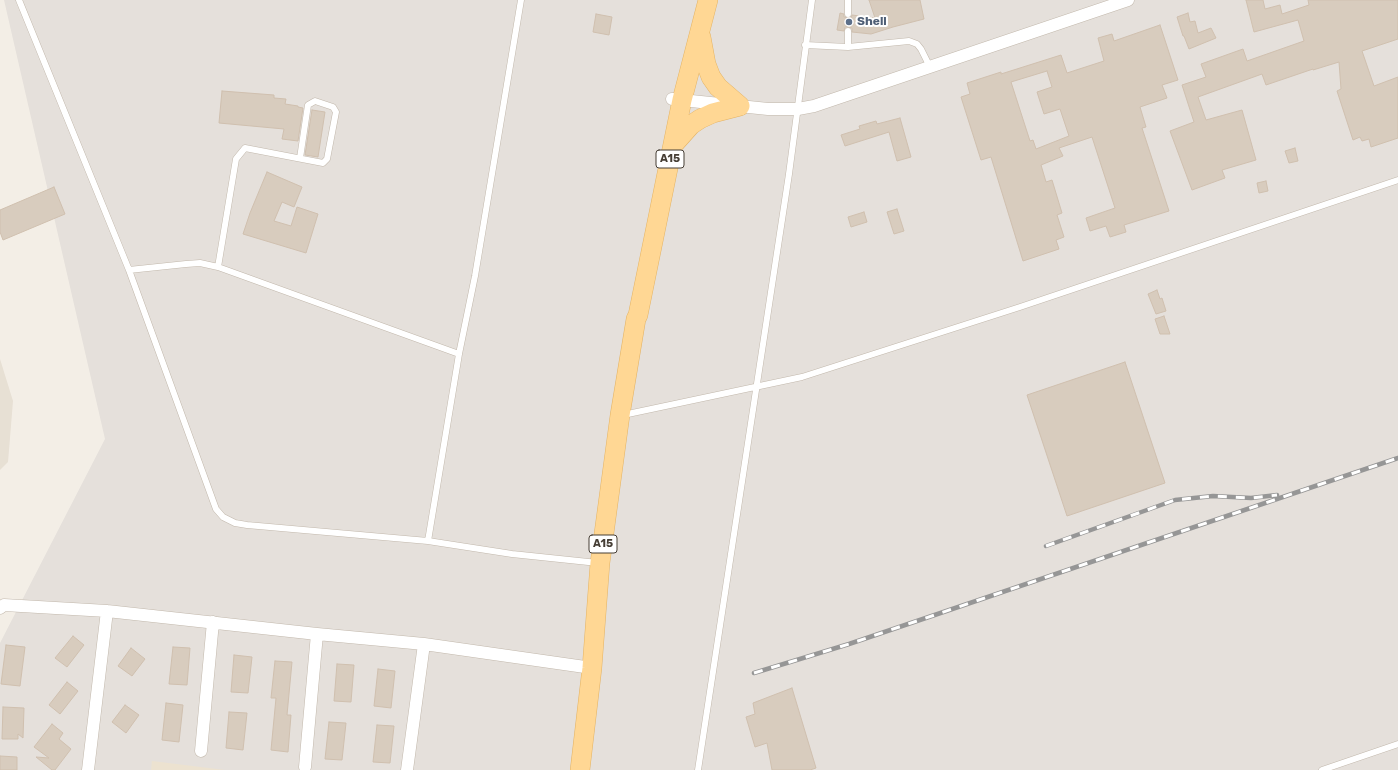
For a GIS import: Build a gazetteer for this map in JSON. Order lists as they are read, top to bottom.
{
  "streets": {
    "main road": ["A15"]
  },
  "places": ["Shell"]
}
